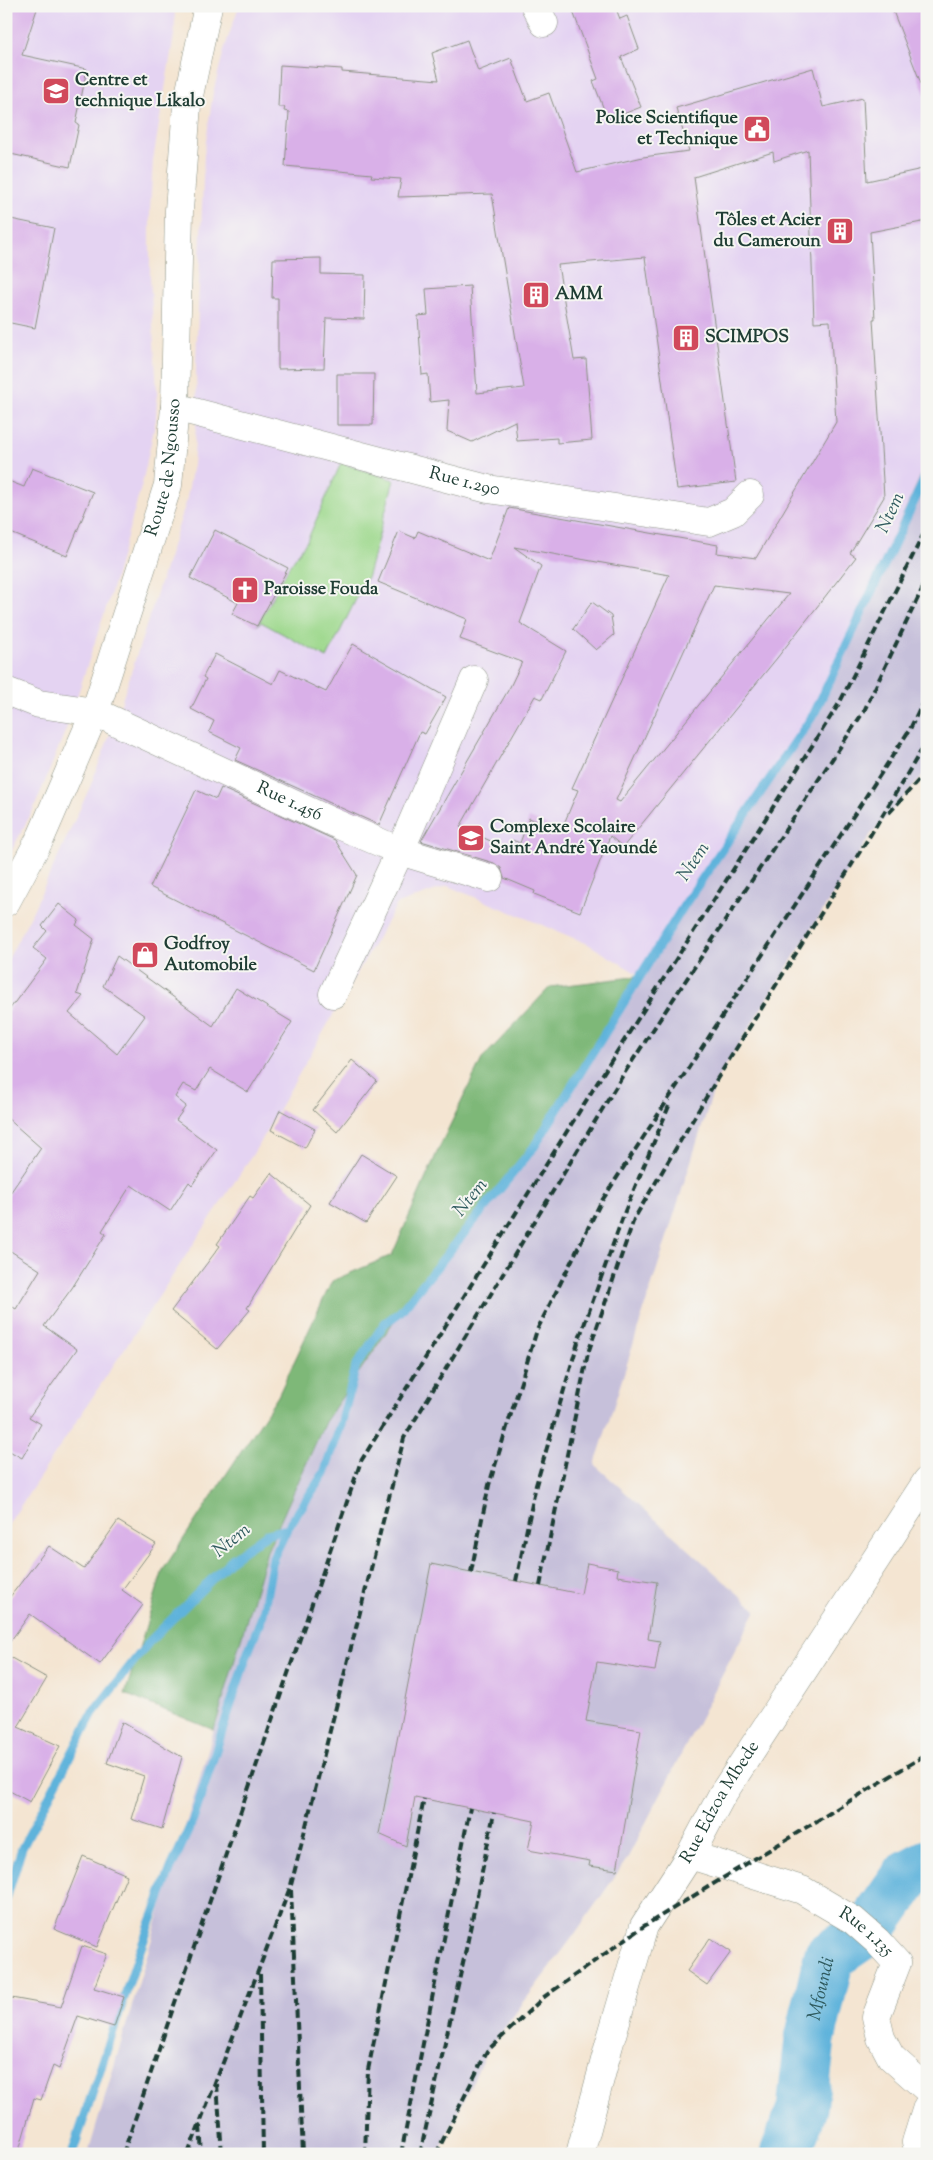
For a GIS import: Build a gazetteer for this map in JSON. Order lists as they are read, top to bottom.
{
  "streets": {
    "street": [
      "Route de Ngousso",
      "Rue 1.290",
      "Rue 1.456",
      "Rue Edzoa Mbede",
      "Rue 1.135"
    ]
  },
  "crossings": [
    ["Route de Ngousso", "Rue 1.290"],
    ["Route de Ngousso", "Rue 1.456"],
    ["Rue Edzoa Mbede", "Rue 1.135"]
  ],
  "water": ["Ntem", "Mfoundi"],
  "places": {
    "school or university": ["Centre et technique Likalo", "Complexe Scolaire Saint André Yaoundé"],
    "public building": ["Police Scientifique et Technique"],
    "building": ["Tôles et Acier du Cameroun", "AMM", "SCIMPOS"],
    "church": ["Paroisse Fouda"],
    "shop": ["Godfroy Automobile"]
  }
}
